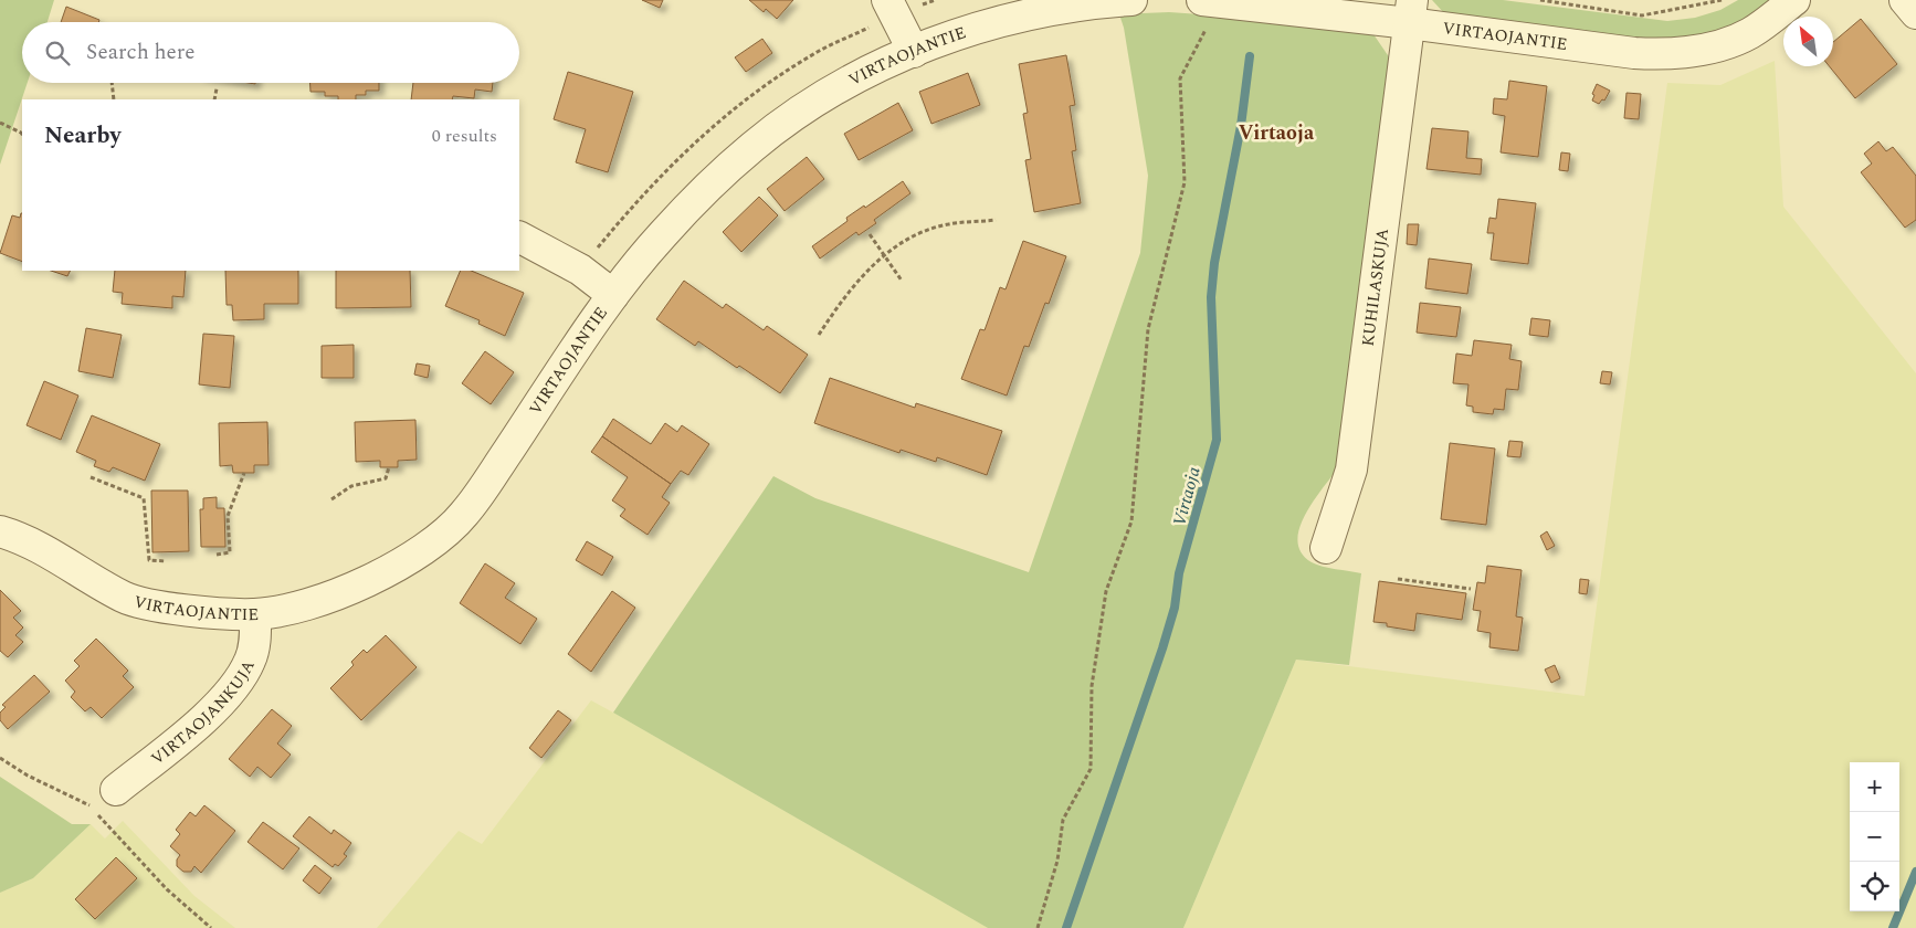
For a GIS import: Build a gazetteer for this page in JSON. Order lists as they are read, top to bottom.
{
  "streets": {
    "street": ["VIRTAOJANTIE", "KUHILASKUJA", "VIRTAOJANKUJA"]
  },
  "crossings": [
    ["VIRTAOJANTIE", "KUHILASKUJA"],
    ["VIRTAOJANTIE", "VIRTAOJANKUJA"]
  ],
  "districts": ["Virtaoja"],
  "water": ["Virtaoja"],
  "north": "top left",
  "page": {
    "search": "Search here",
    "heading": ["Nearby", "0 results"],
    "map_buttons": ["+", "−"]
  }
}
